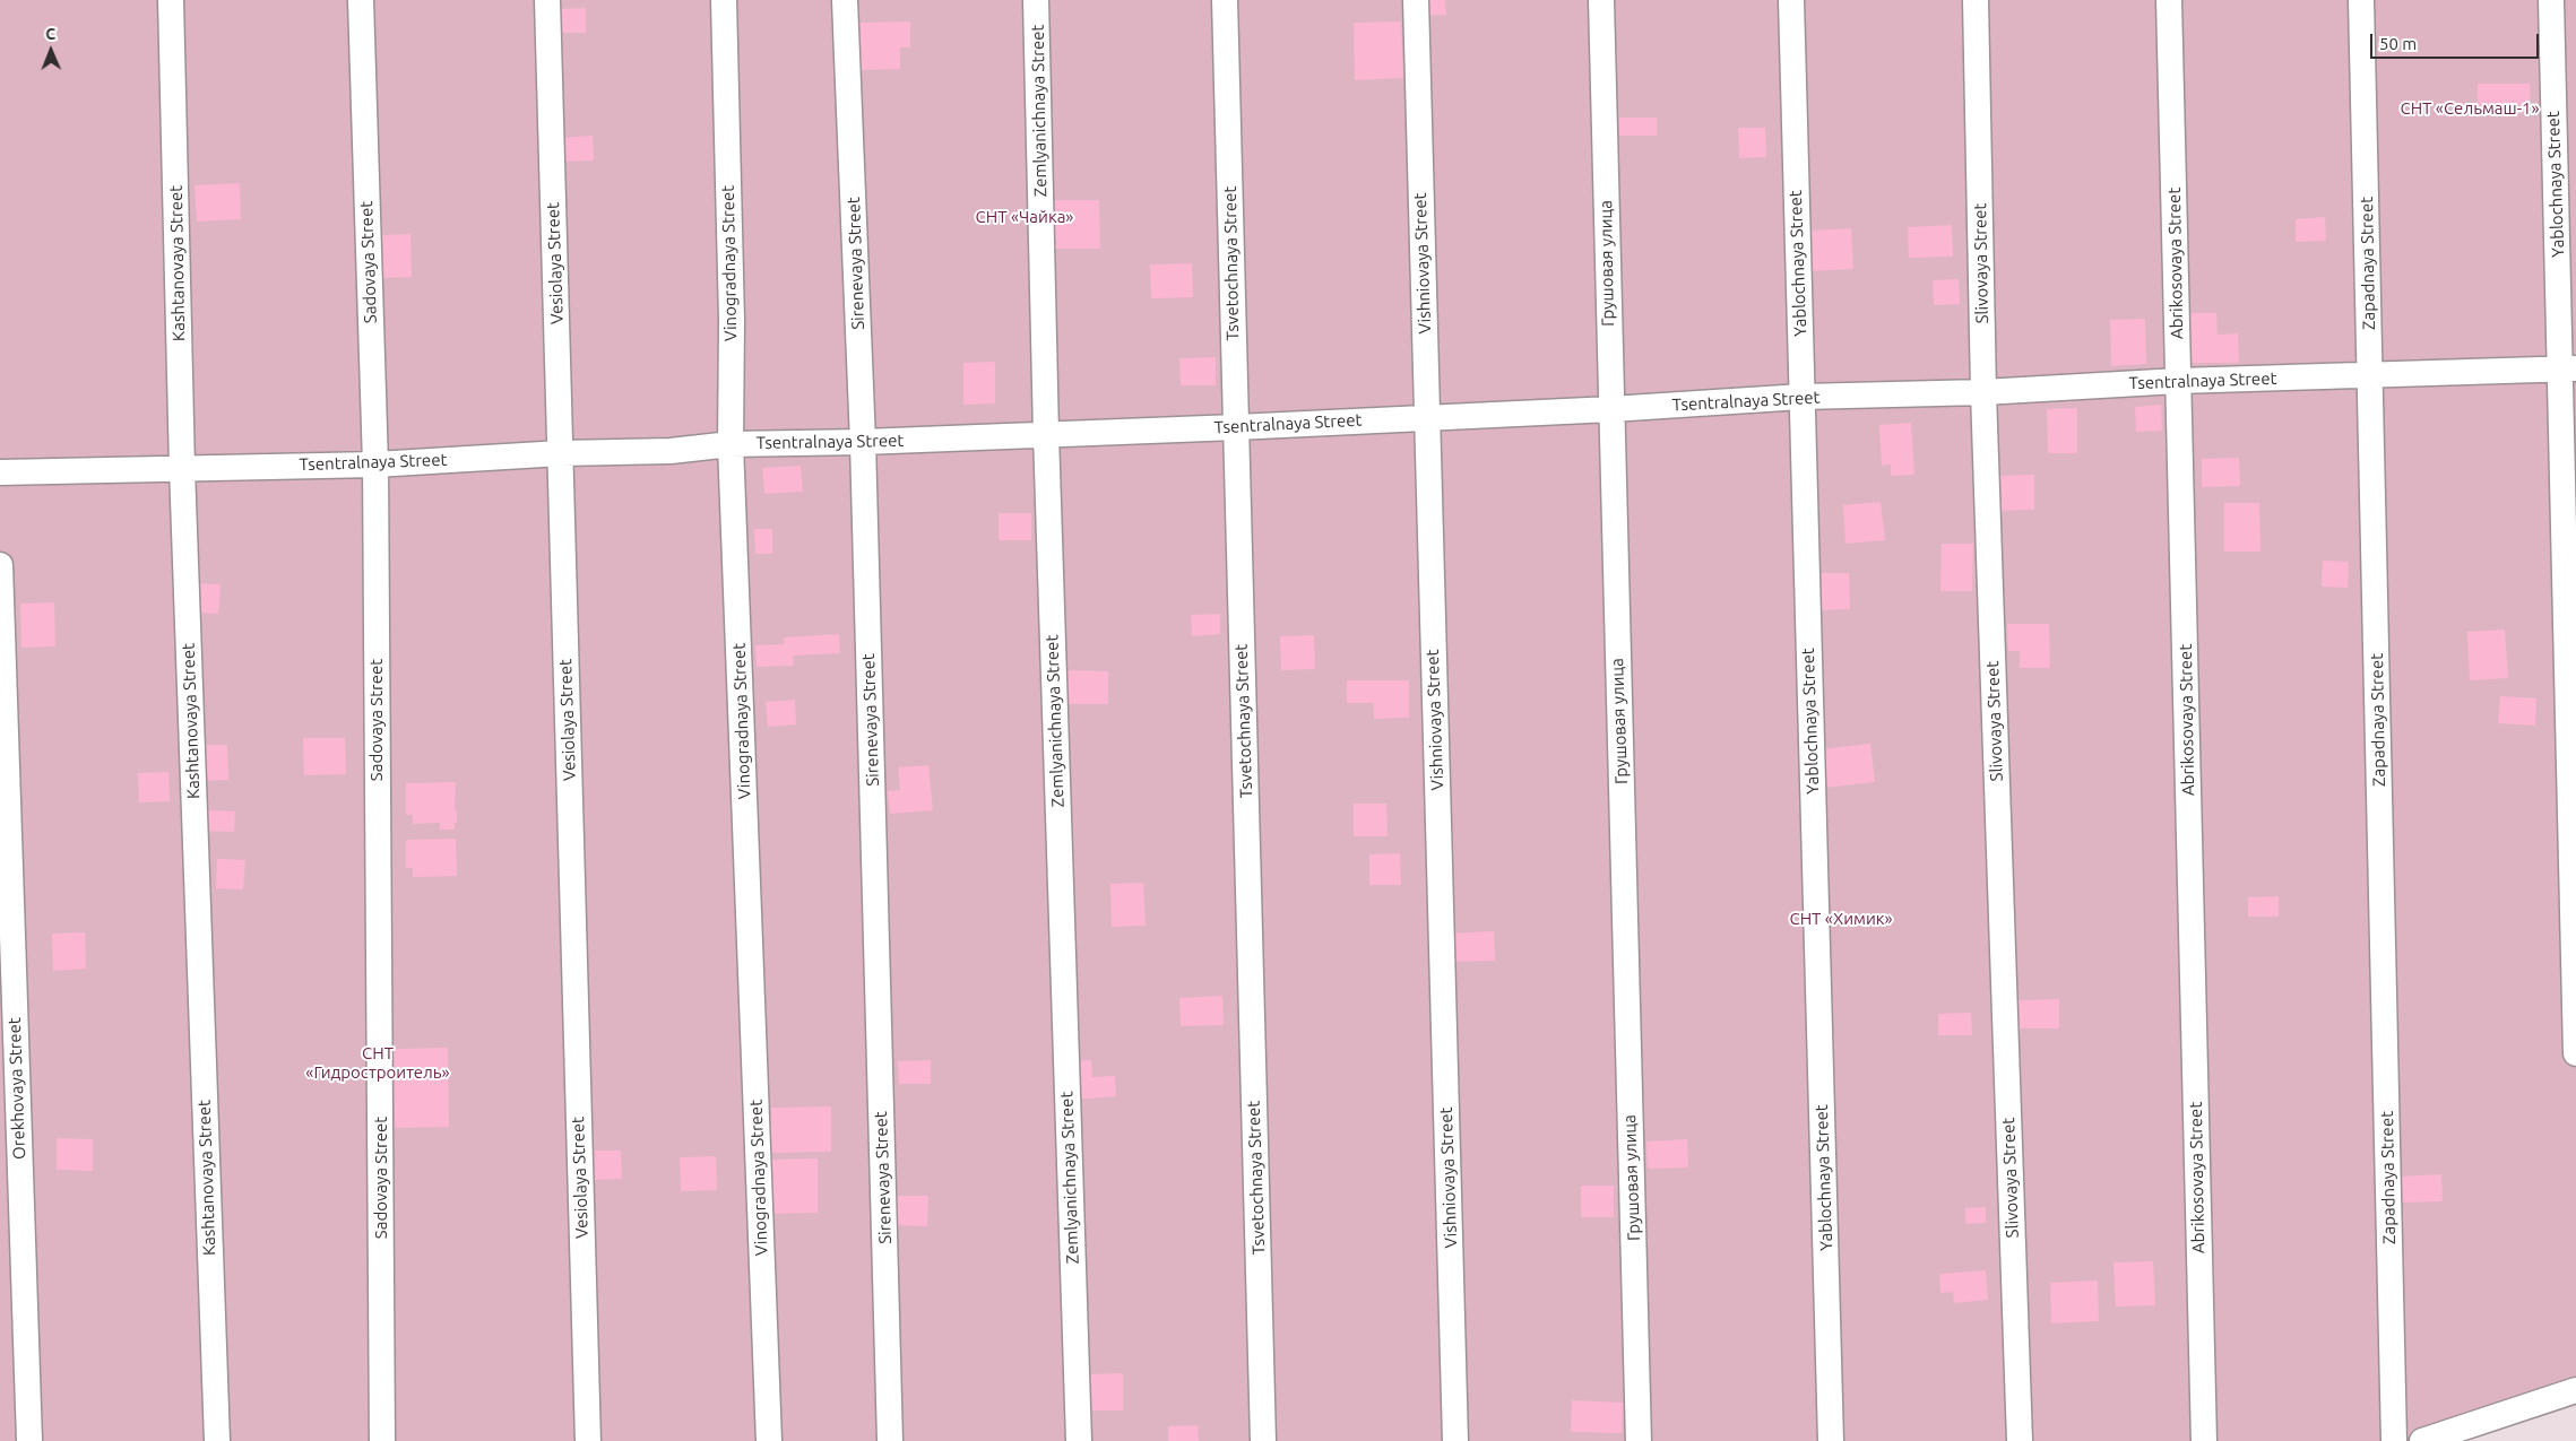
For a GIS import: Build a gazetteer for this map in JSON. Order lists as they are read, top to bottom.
{
  "streets": {
    "street": [
      "Zemlyanichnaya Street",
      "Yablochnaya Street",
      "Sadovaya Street",
      "Kashtanovaya Street",
      "Vesiolaya Street",
      "Vinogradnaya Street",
      "Sirenevaya Street",
      "Tsvetochnaya Street",
      "Vishniovaya Street",
      "Грушовая улица",
      "Slivovaya Street",
      "Abrikosovaya Street",
      "Zapadnaya Street",
      "Tsentralnaya Street",
      "Orekhovaya Street"
    ]
  },
  "crossings": [
    ["Zemlyanichnaya Street", "Tsentralnaya Street"],
    ["Yablochnaya Street", "Tsentralnaya Street"],
    ["Sadovaya Street", "Tsentralnaya Street"],
    ["Kashtanovaya Street", "Tsentralnaya Street"],
    ["Vesiolaya Street", "Tsentralnaya Street"],
    ["Vinogradnaya Street", "Tsentralnaya Street"],
    ["Sirenevaya Street", "Tsentralnaya Street"],
    ["Tsvetochnaya Street", "Tsentralnaya Street"],
    ["Vishniovaya Street", "Tsentralnaya Street"],
    ["Грушовая улица", "Tsentralnaya Street"],
    ["Slivovaya Street", "Tsentralnaya Street"],
    ["Abrikosovaya Street", "Tsentralnaya Street"],
    ["Zapadnaya Street", "Tsentralnaya Street"]
  ],
  "parks": [
    "СНТ «Сельмаш-1»",
    "СНТ «Чайка»",
    "СНТ «Химик»",
    "СНТ «Гидростроитель»"
  ],
  "scale_bar": "50 m",
  "north": "top"
}
